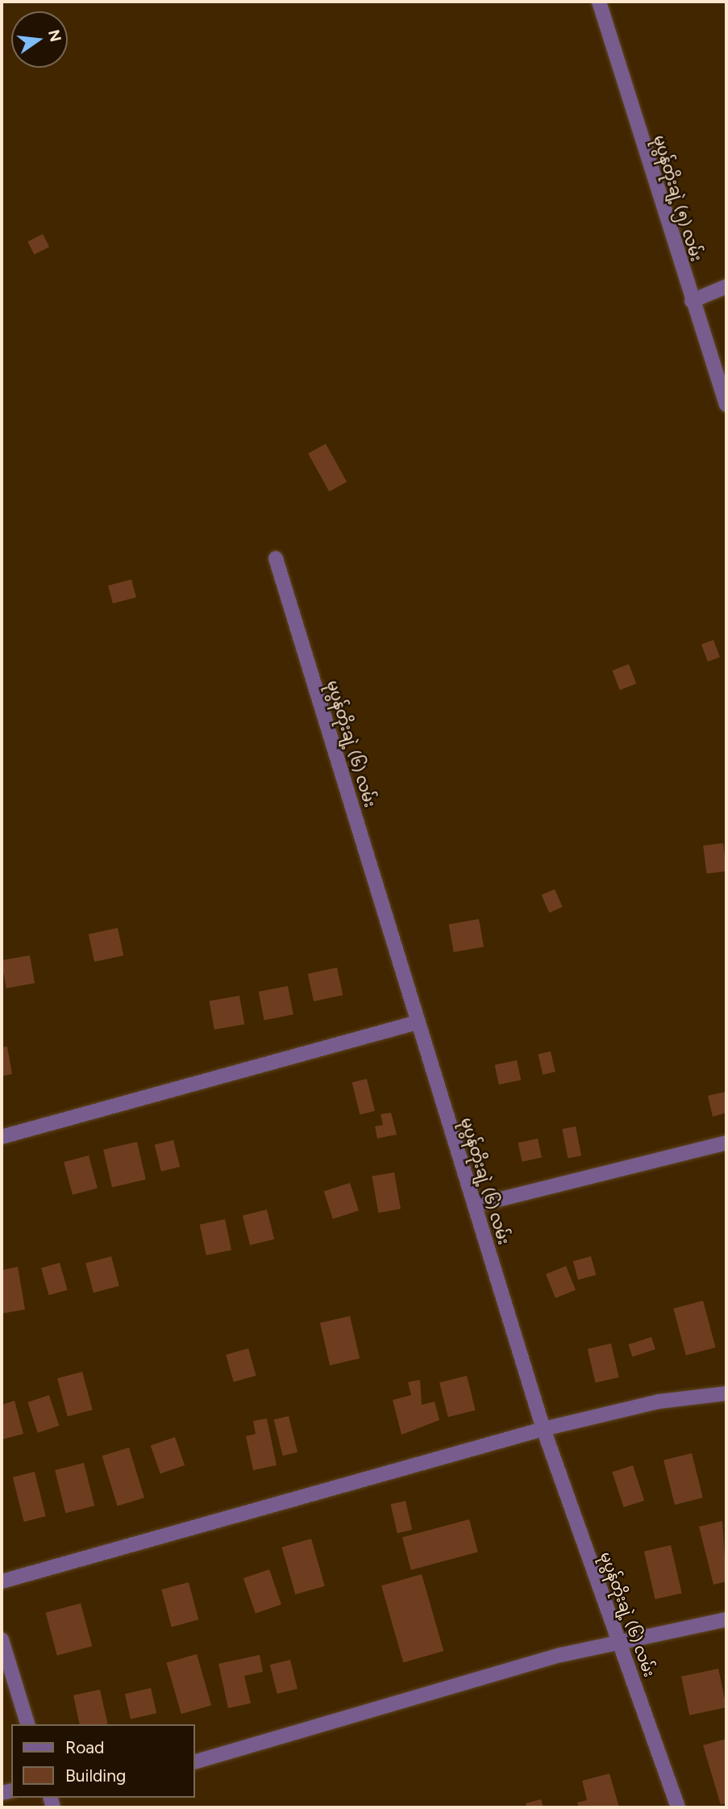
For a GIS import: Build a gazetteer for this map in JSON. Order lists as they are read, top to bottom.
{
  "streets": {
    "street": ["မုပွန်တိုးချဲ့ (၅) လမ်း", "မုပွန်တိုးချဲ့ (၆) လမ်း"]
  },
  "legend": ["Road", "Building"],
  "north": "right"
}
